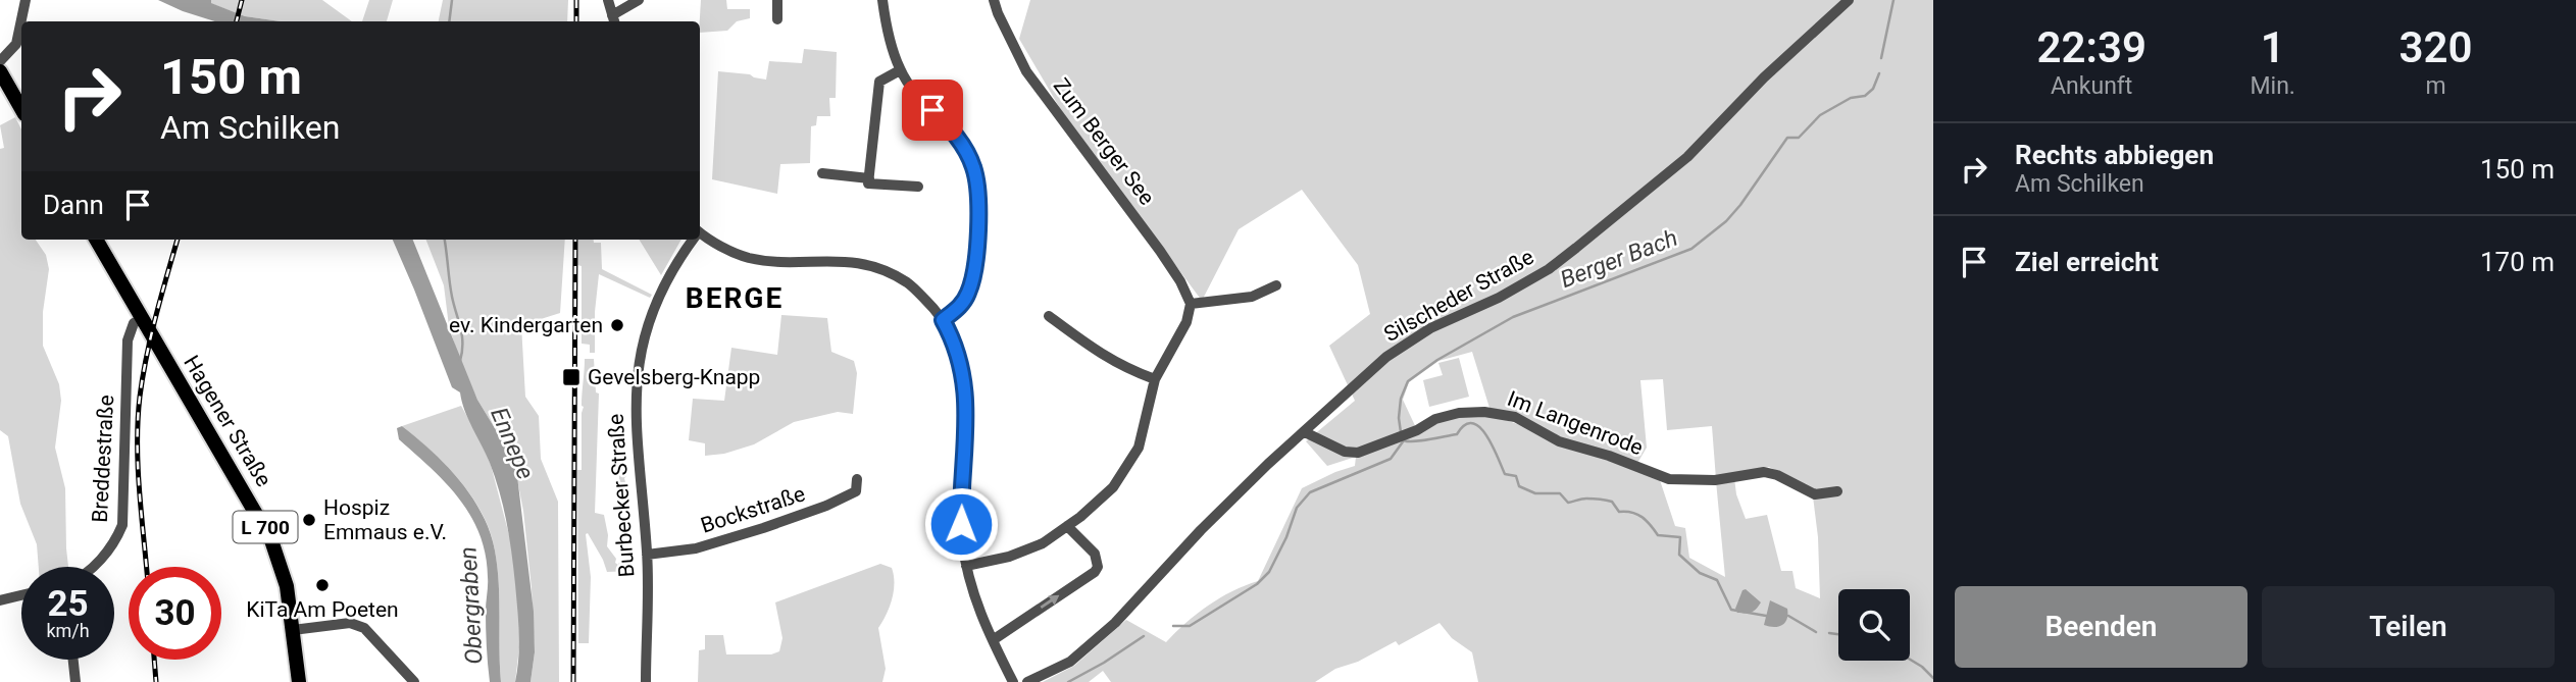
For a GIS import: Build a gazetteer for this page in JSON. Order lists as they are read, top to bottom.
{
  "streets": {
    "main road": ["Hagener Straße", "L 700"],
    "street": [
      "Zum Berger See",
      "Silscheder Straße",
      "Im Langenrode",
      "Breddestraße",
      "Burbecker Straße",
      "Bockstraße"
    ]
  },
  "crossings": [
    ["Silscheder Straße", "Im Langenrode"],
    ["Hagener Straße", "Breddestraße"],
    ["Burbecker Straße", "Bockstraße"]
  ],
  "districts": ["BERGE"],
  "water": ["Berger Bach", "Ennepe", "Obergraben"],
  "places": {
    "other": ["ev. Kindergarten", "Hospiz Emmaus e.V.", "KiTa Am Poeten"],
    "transit": ["Gevelsberg-Knapp"]
  },
  "page": {
    "eta": [
      "22:39",
      "Ankunft",
      "1",
      "Min.",
      "320",
      "m"
    ],
    "turn": ["150 m", "Am Schilken"],
    "list": [
      {
        "name": "Rechts abbiegen",
        "note": "Am Schilken",
        "value": "150 m"
      },
      {
        "name": "Ziel erreicht",
        "value": "170 m"
      }
    ],
    "then": "Dann",
    "speed": "25 km/h",
    "limit": "30",
    "buttons": ["Beenden", "Teilen"]
  }
}
